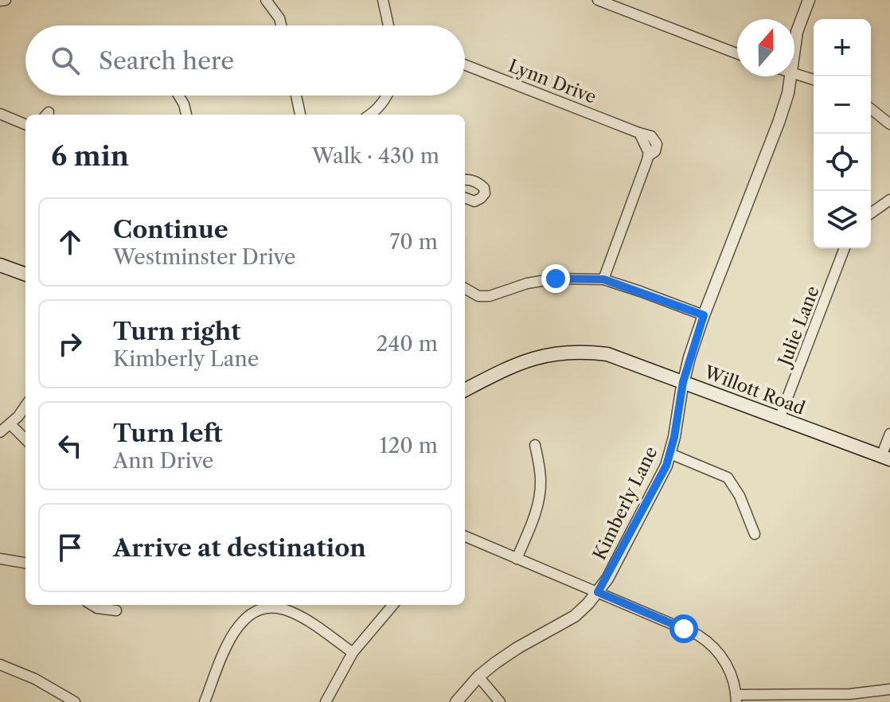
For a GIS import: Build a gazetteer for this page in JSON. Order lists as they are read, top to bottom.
{
  "streets": {
    "main road": ["Willott Road"],
    "street": ["Lynn Drive", "Julie Lane", "Kimberly Lane"]
  },
  "crossings": [
    ["Julie Lane", "Willott Road"],
    ["Willott Road", "Kimberly Lane"]
  ],
  "north": "top",
  "page": {
    "map_buttons": ["+", "−"],
    "search": "Search here",
    "heading": ["6 min", "Walk · 430 m"],
    "list": [
      ["Continue", "Westminster Drive", "70 m"],
      ["Turn right", "Kimberly Lane", "240 m"],
      ["Turn left", "Ann Drive", "120 m"],
      "Arrive at destination"
    ]
  }
}
